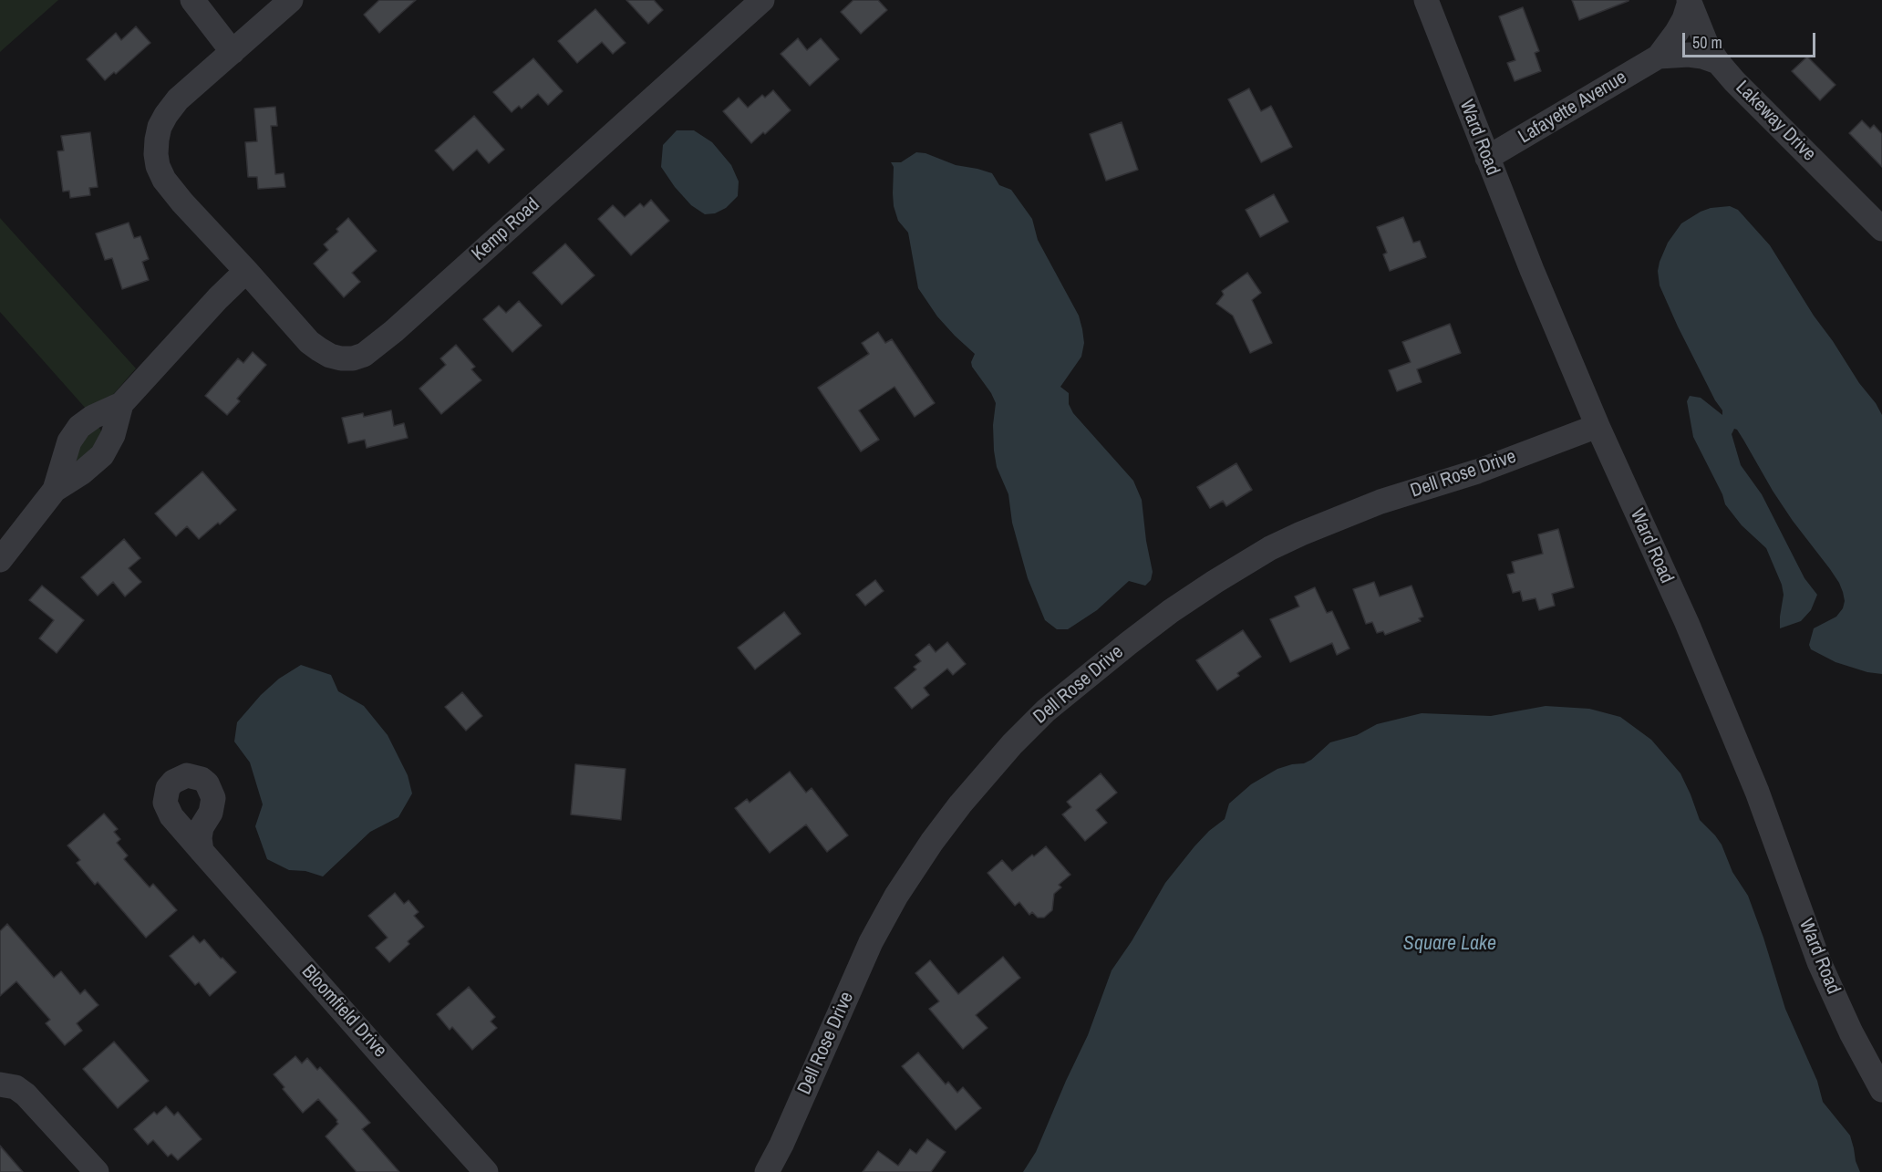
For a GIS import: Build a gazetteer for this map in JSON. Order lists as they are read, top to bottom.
{
  "streets": {
    "street": [
      "Lafayette Avenue",
      "Lakeway Drive",
      "Ward Road",
      "Kemp Road",
      "Dell Rose Drive",
      "Bloomfield Drive"
    ]
  },
  "crossings": [
    ["Lafayette Avenue", "Lakeway Drive"],
    ["Lafayette Avenue", "Ward Road"],
    ["Ward Road", "Dell Rose Drive"]
  ],
  "water": ["Square Lake"],
  "scale_bar": "50 m"
}
